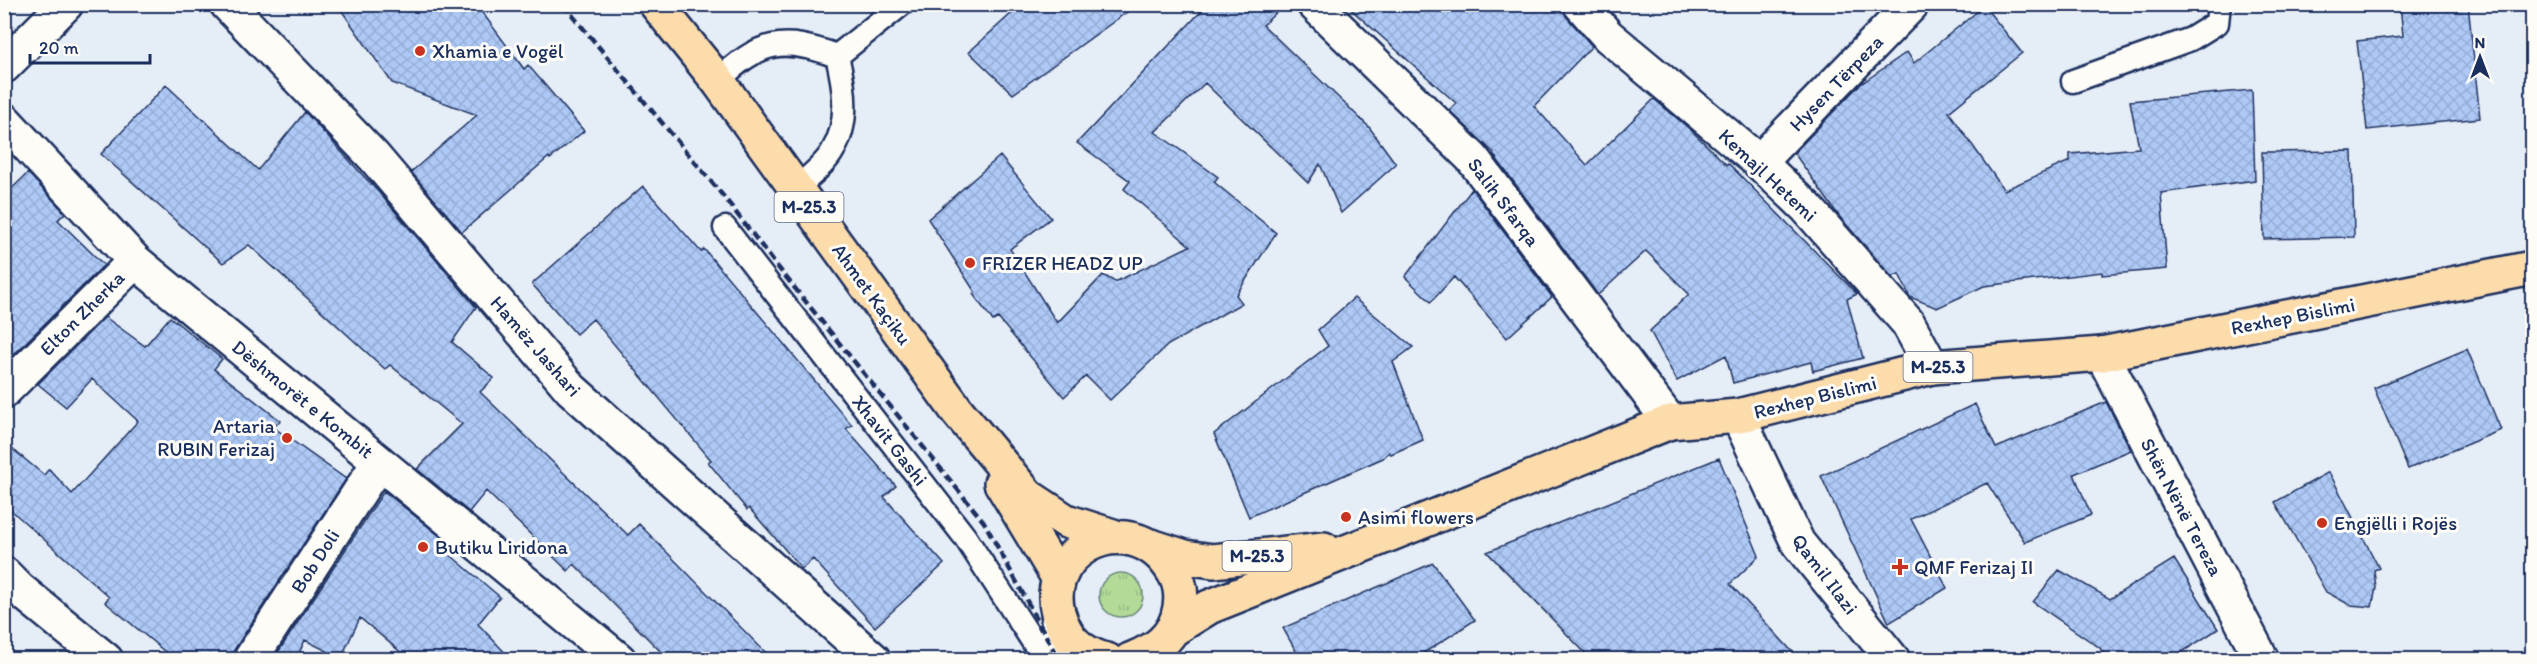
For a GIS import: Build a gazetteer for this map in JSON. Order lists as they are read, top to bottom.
{
  "streets": {
    "main road": ["M-25.3", "Ahmet Kaçiku", "Rexhep Bislimi"],
    "street": [
      "Hysen Tërpeza",
      "Kemajl Hetemi",
      "Salih Sfarqa",
      "Elton Zherka",
      "Hamëz Jashari",
      "Dëshmorët e Kombit",
      "Shën Nënë Tereza",
      "Bob Doli",
      "Qamil Ilazi"
    ],
    "lane": ["Xhavit Gashi"]
  },
  "crossings": [
    ["Hysen Tërpeza", "Kemajl Hetemi"],
    ["Kemajl Hetemi", "Rexhep Bislimi"],
    ["Salih Sfarqa", "Rexhep Bislimi"],
    ["Ahmet Kaçiku", "Rexhep Bislimi"],
    ["Elton Zherka", "Dëshmorët e Kombit"],
    ["Rexhep Bislimi", "Shën Nënë Tereza"],
    ["Rexhep Bislimi", "Qamil Ilazi"],
    ["Dëshmorët e Kombit", "Bob Doli"]
  ],
  "places": {
    "other": [
      "Xhamia e Vogël",
      "FRIZER HEADZ UP",
      "Artaria RUBIN Ferizaj",
      "Asimi flowers",
      "Engjëlli i Rojës",
      "Butiku Liridona"
    ],
    "health": ["QMF Ferizaj II"]
  },
  "scale_bar": "20 m",
  "north": "top"
}
